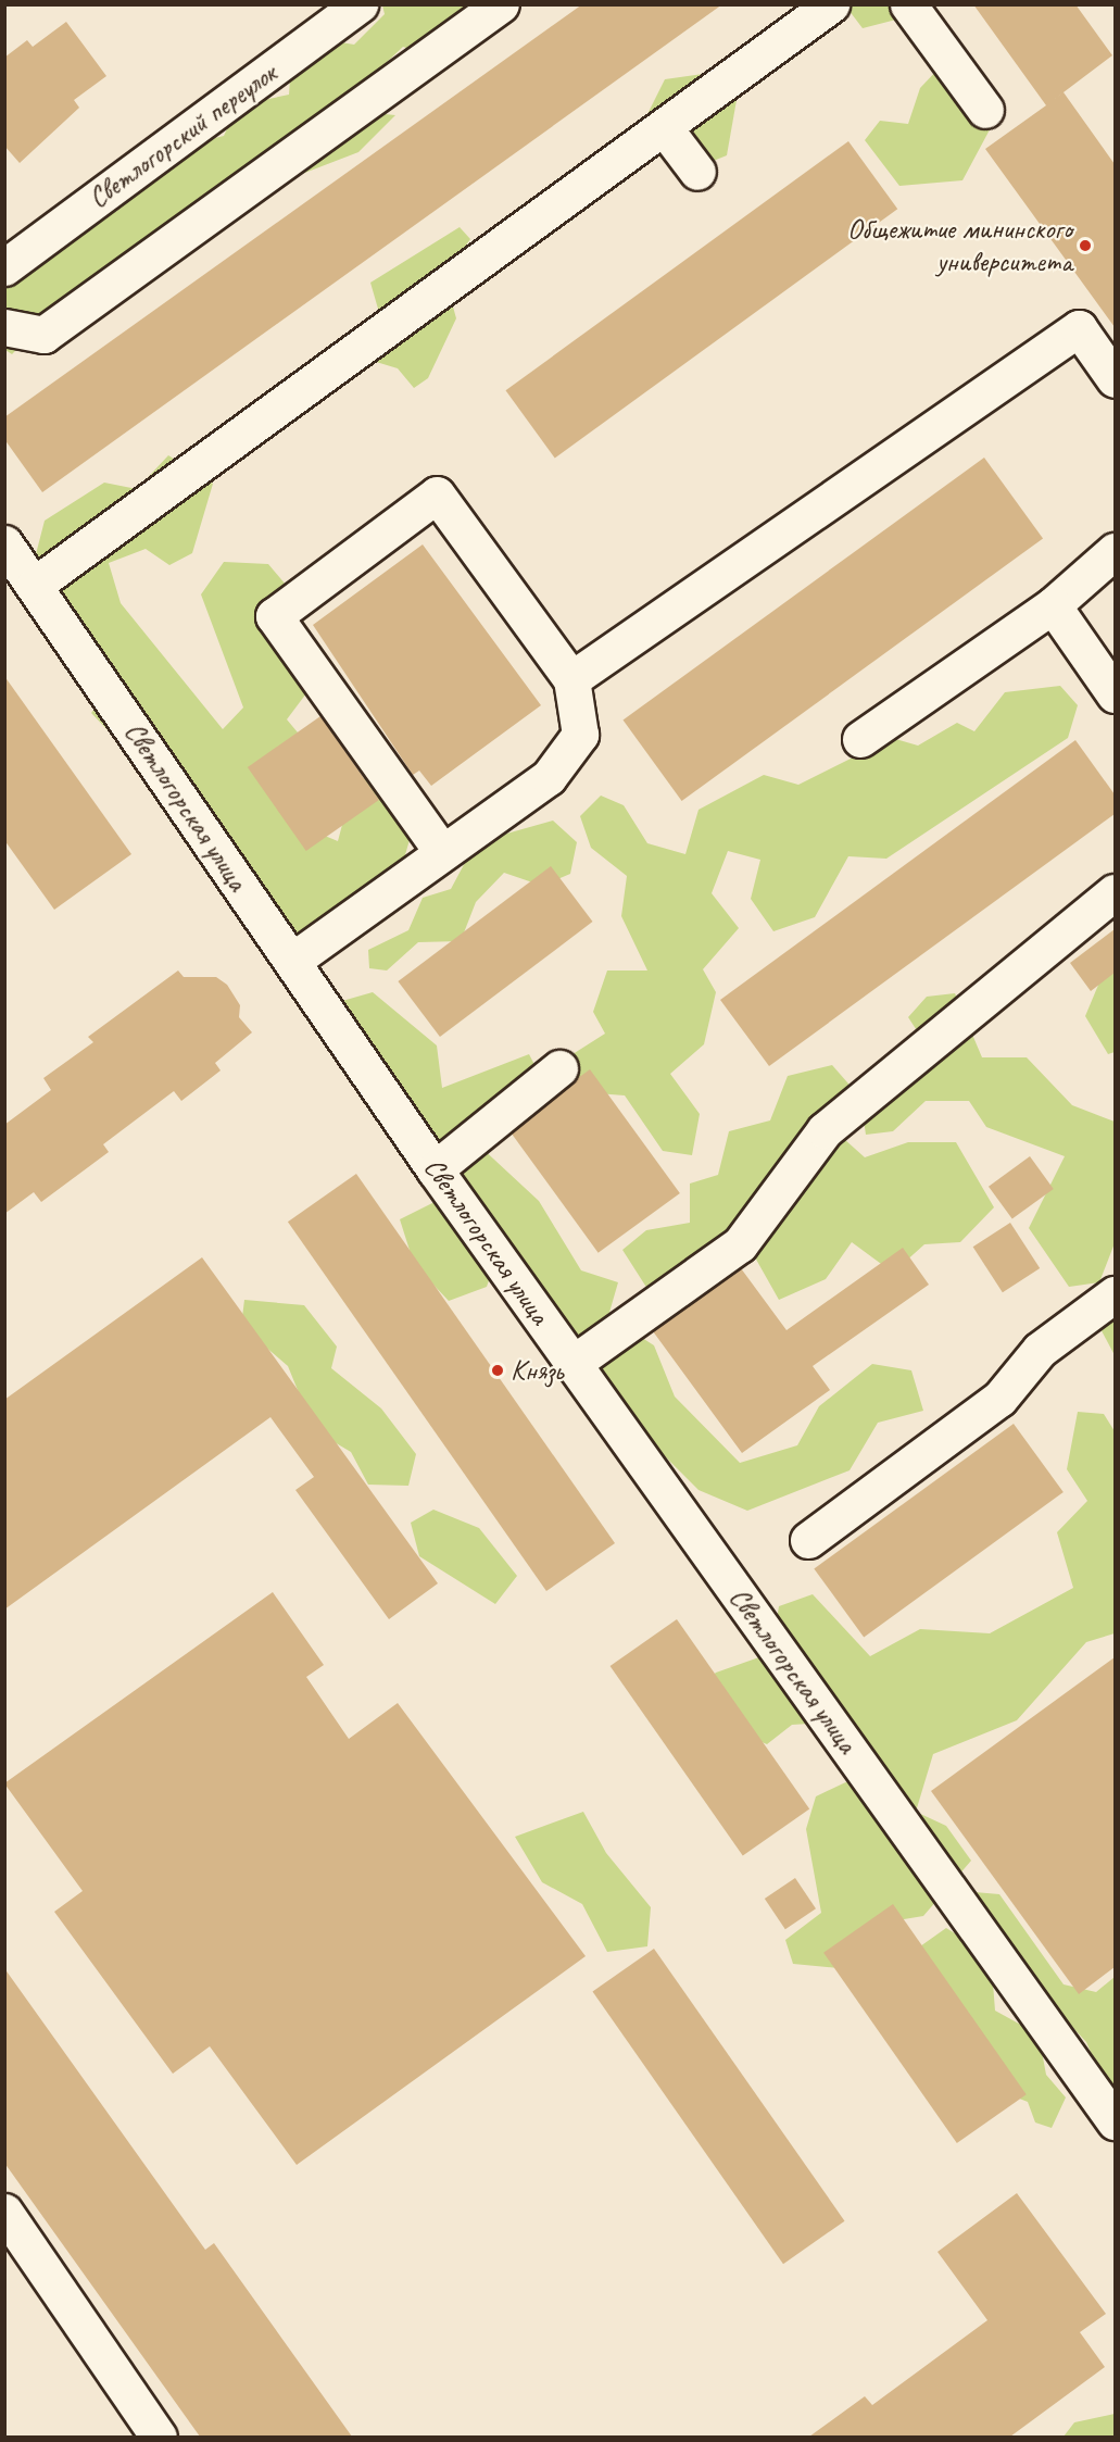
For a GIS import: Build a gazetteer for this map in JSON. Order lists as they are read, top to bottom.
{
  "streets": {
    "street": ["Светлогорский переулок", "Светлогорская улица"]
  },
  "places": ["Общежитие мининского университета", "Князь"]
}
